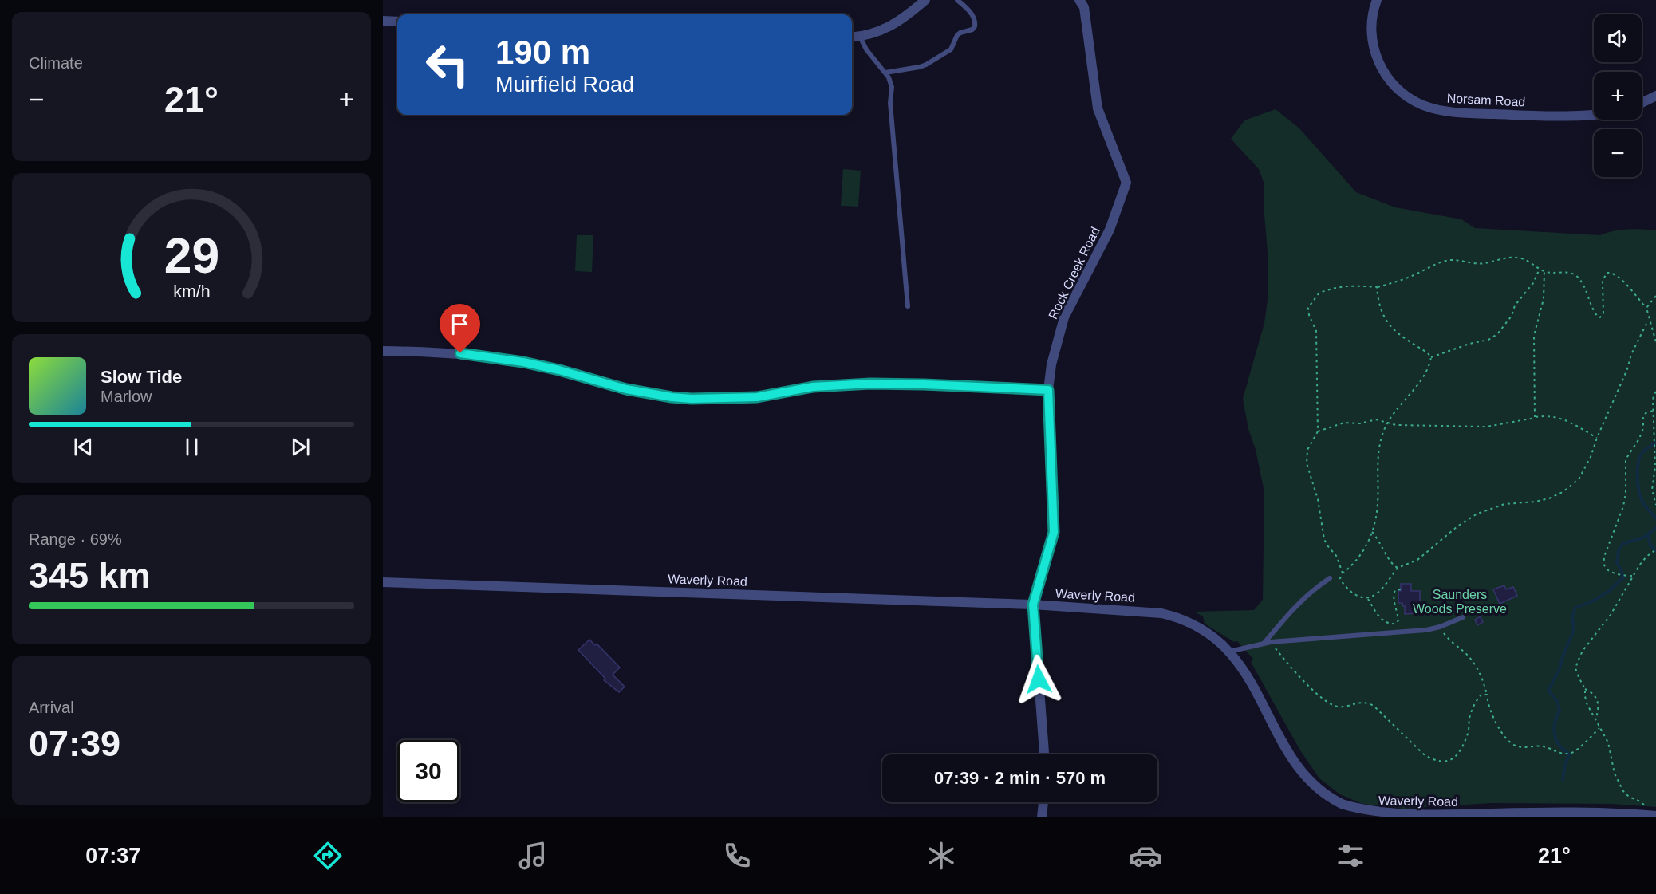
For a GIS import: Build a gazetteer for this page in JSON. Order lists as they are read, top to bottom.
{
  "streets": {
    "street": ["Norsam Road", "Rock Creek Road", "Waverly Road"]
  },
  "crossings": [
    ["Rock Creek Road", "Waverly Road"]
  ],
  "parks": ["Saunders Woods Preserve"],
  "page": {
    "tile": [
      "Climate",
      ["Range · 69%", "345 km"],
      ["Arrival", "07:39"]
    ],
    "map_buttons": ["+", "−"],
    "turn": ["190 m", "Muirfield Road"],
    "heat": ["−", "21°", "+"],
    "song": ["Slow Tide", "Marlow"],
    "limit": "30",
    "trip": "07:39 · 2 min · 570 m",
    "tabs": ["07:37", "21°"],
    "gauge": ["29", "km/h"]
  }
}
